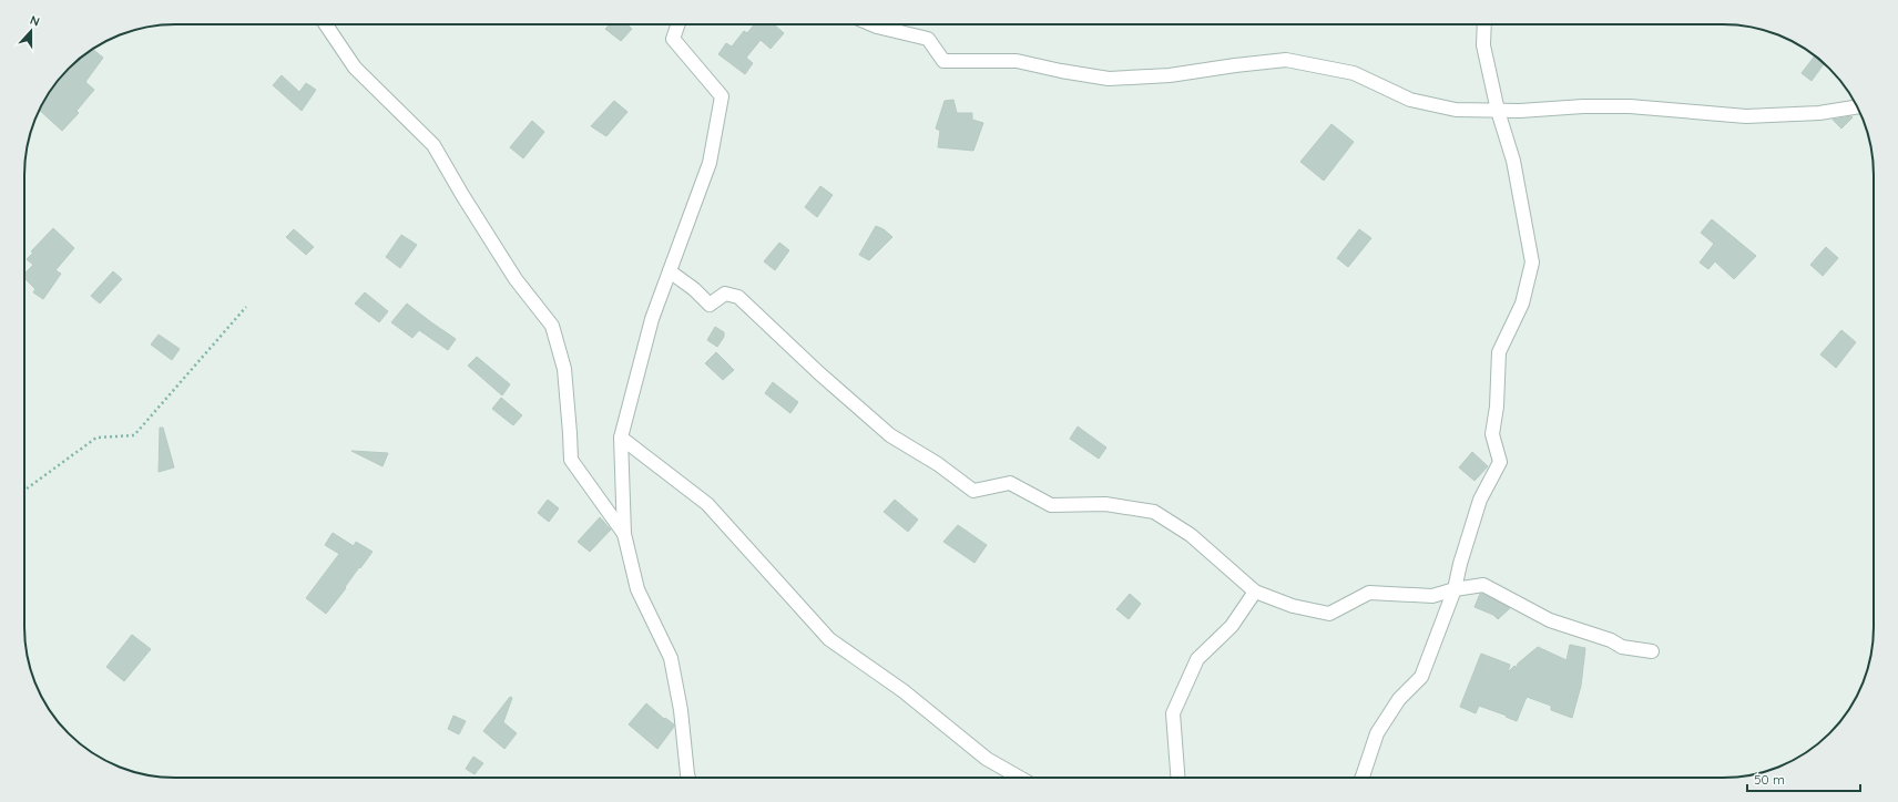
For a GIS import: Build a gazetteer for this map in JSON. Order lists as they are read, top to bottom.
{
  "scale_bar": "50 m",
  "north": "top"
}
